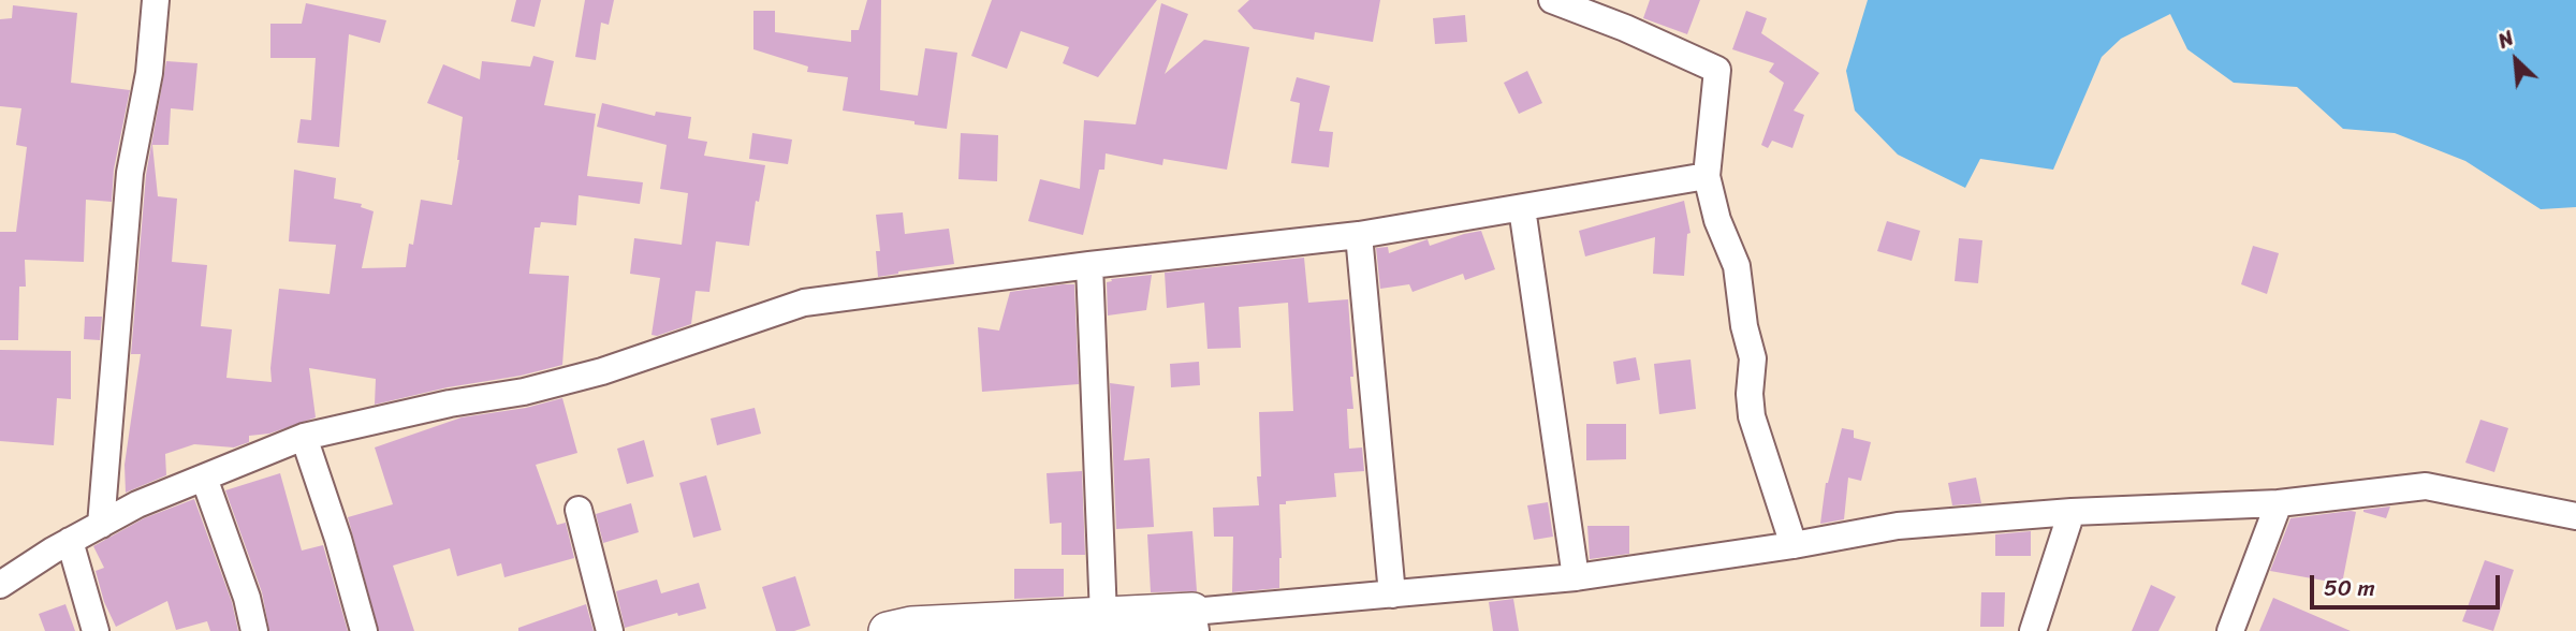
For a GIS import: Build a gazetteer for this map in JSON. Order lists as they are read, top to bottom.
{
  "scale_bar": "50 m",
  "north": "top left"
}
